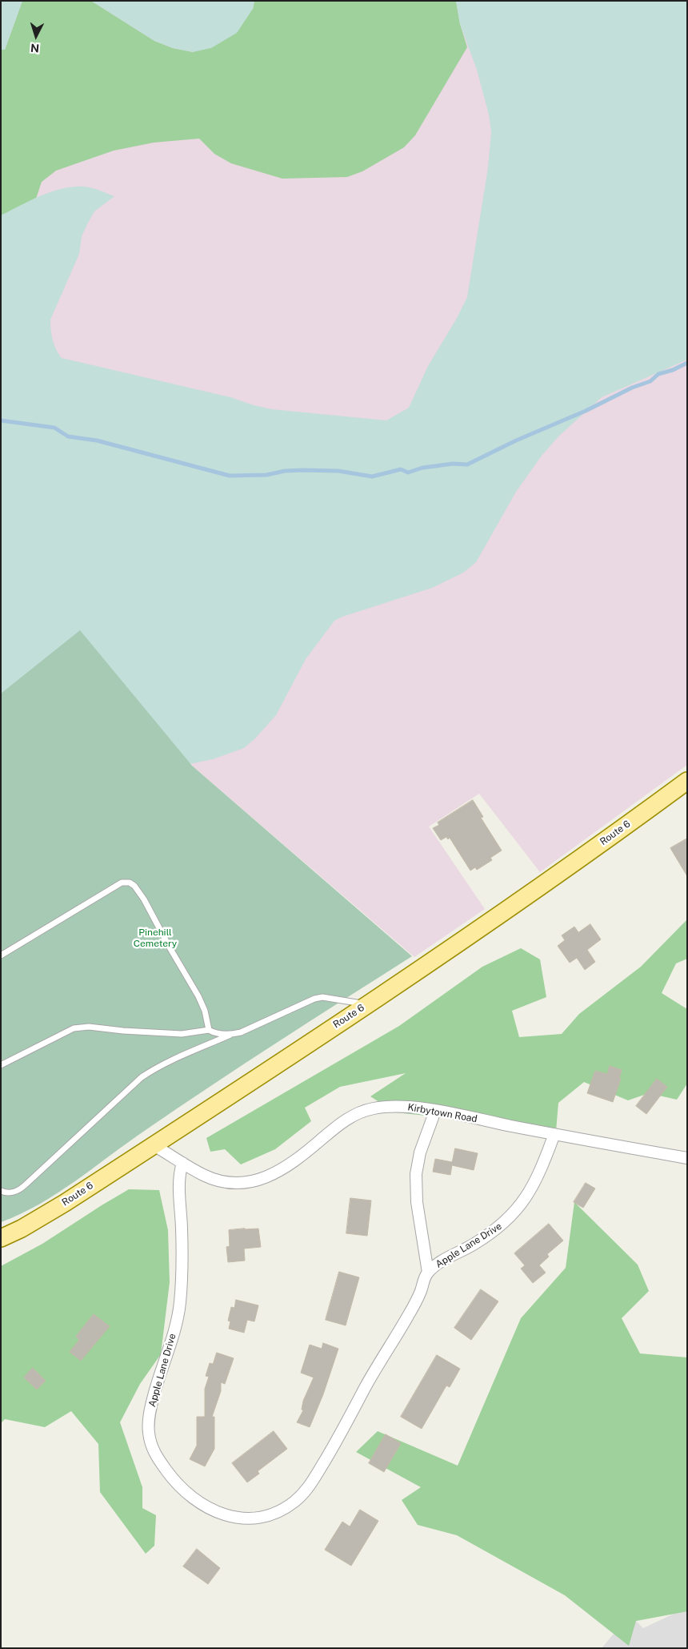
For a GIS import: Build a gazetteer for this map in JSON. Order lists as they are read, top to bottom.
{
  "streets": {
    "main road": ["Route 6"],
    "street": ["Kirbytown Road", "Apple Lane Drive"]
  },
  "crossings": [
    ["Route 6", "Kirbytown Road"],
    ["Kirbytown Road", "Apple Lane Drive"]
  ],
  "parks": ["Pinehill Cemetery"],
  "north": "bottom"
}
